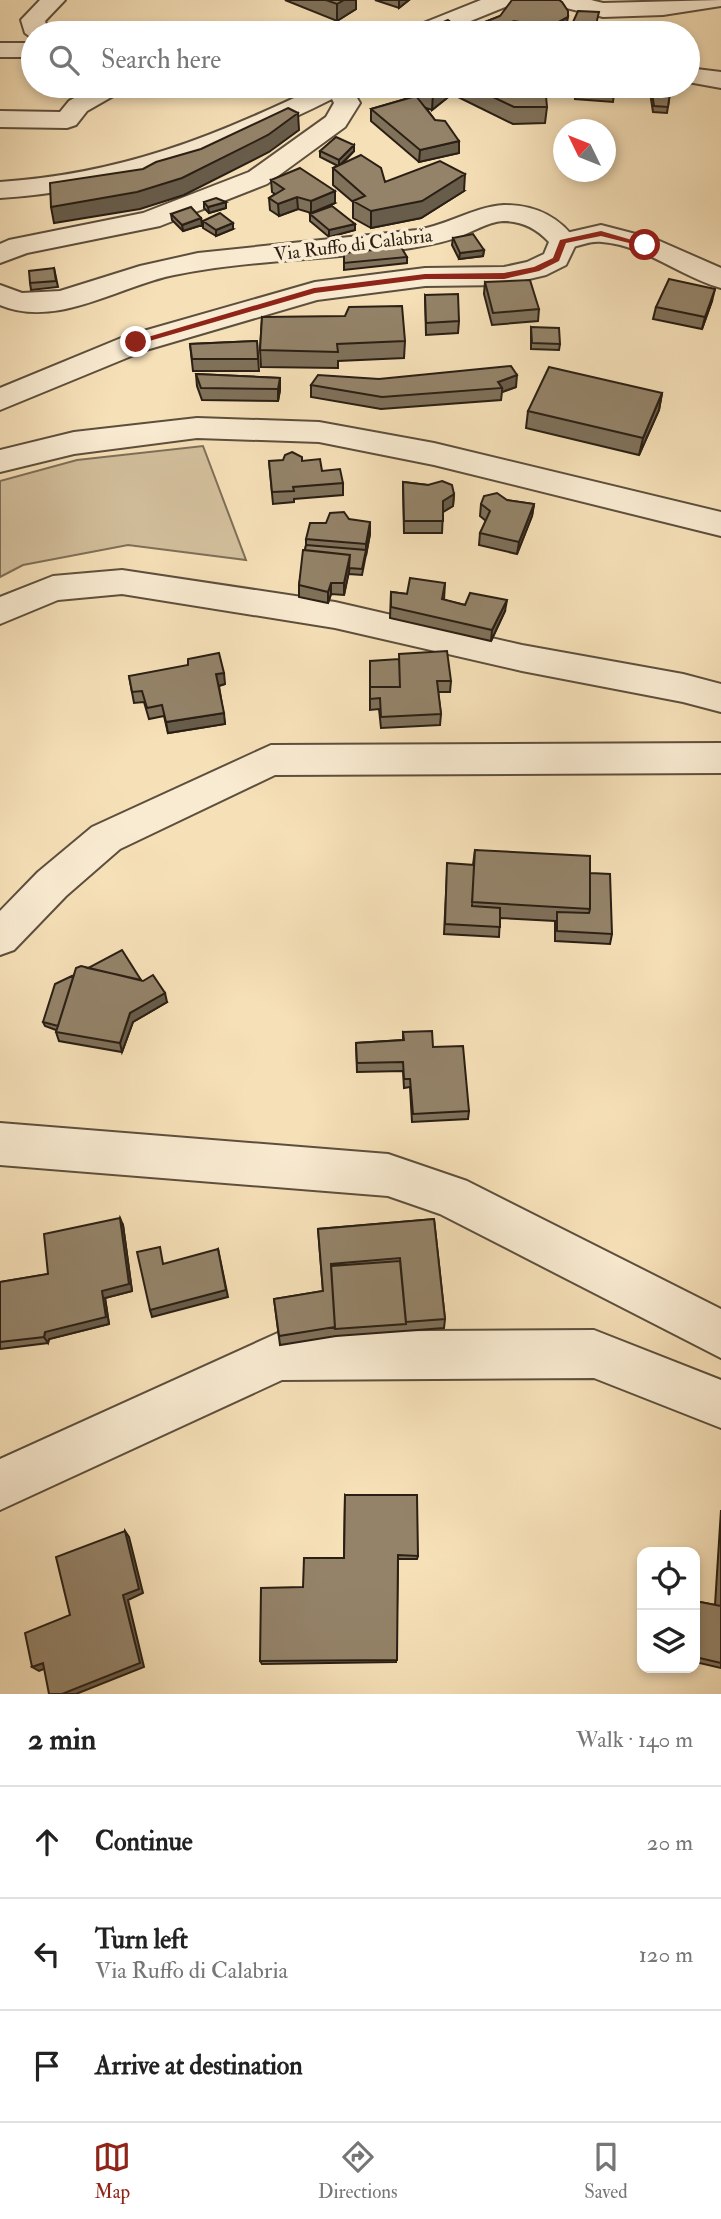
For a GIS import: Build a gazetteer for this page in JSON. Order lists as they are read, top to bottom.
{
  "streets": {
    "street": ["Via Ruffo di Calabria"]
  },
  "north": "top left",
  "page": {
    "search": "Search here",
    "heading": ["2 min", "Walk · 140 m"],
    "list": [
      ["Continue", "20 m"],
      ["Turn left", "Via Ruffo di Calabria", "120 m"],
      "Arrive at destination"
    ],
    "nav": ["Map", "Directions", "Saved"]
  }
}
